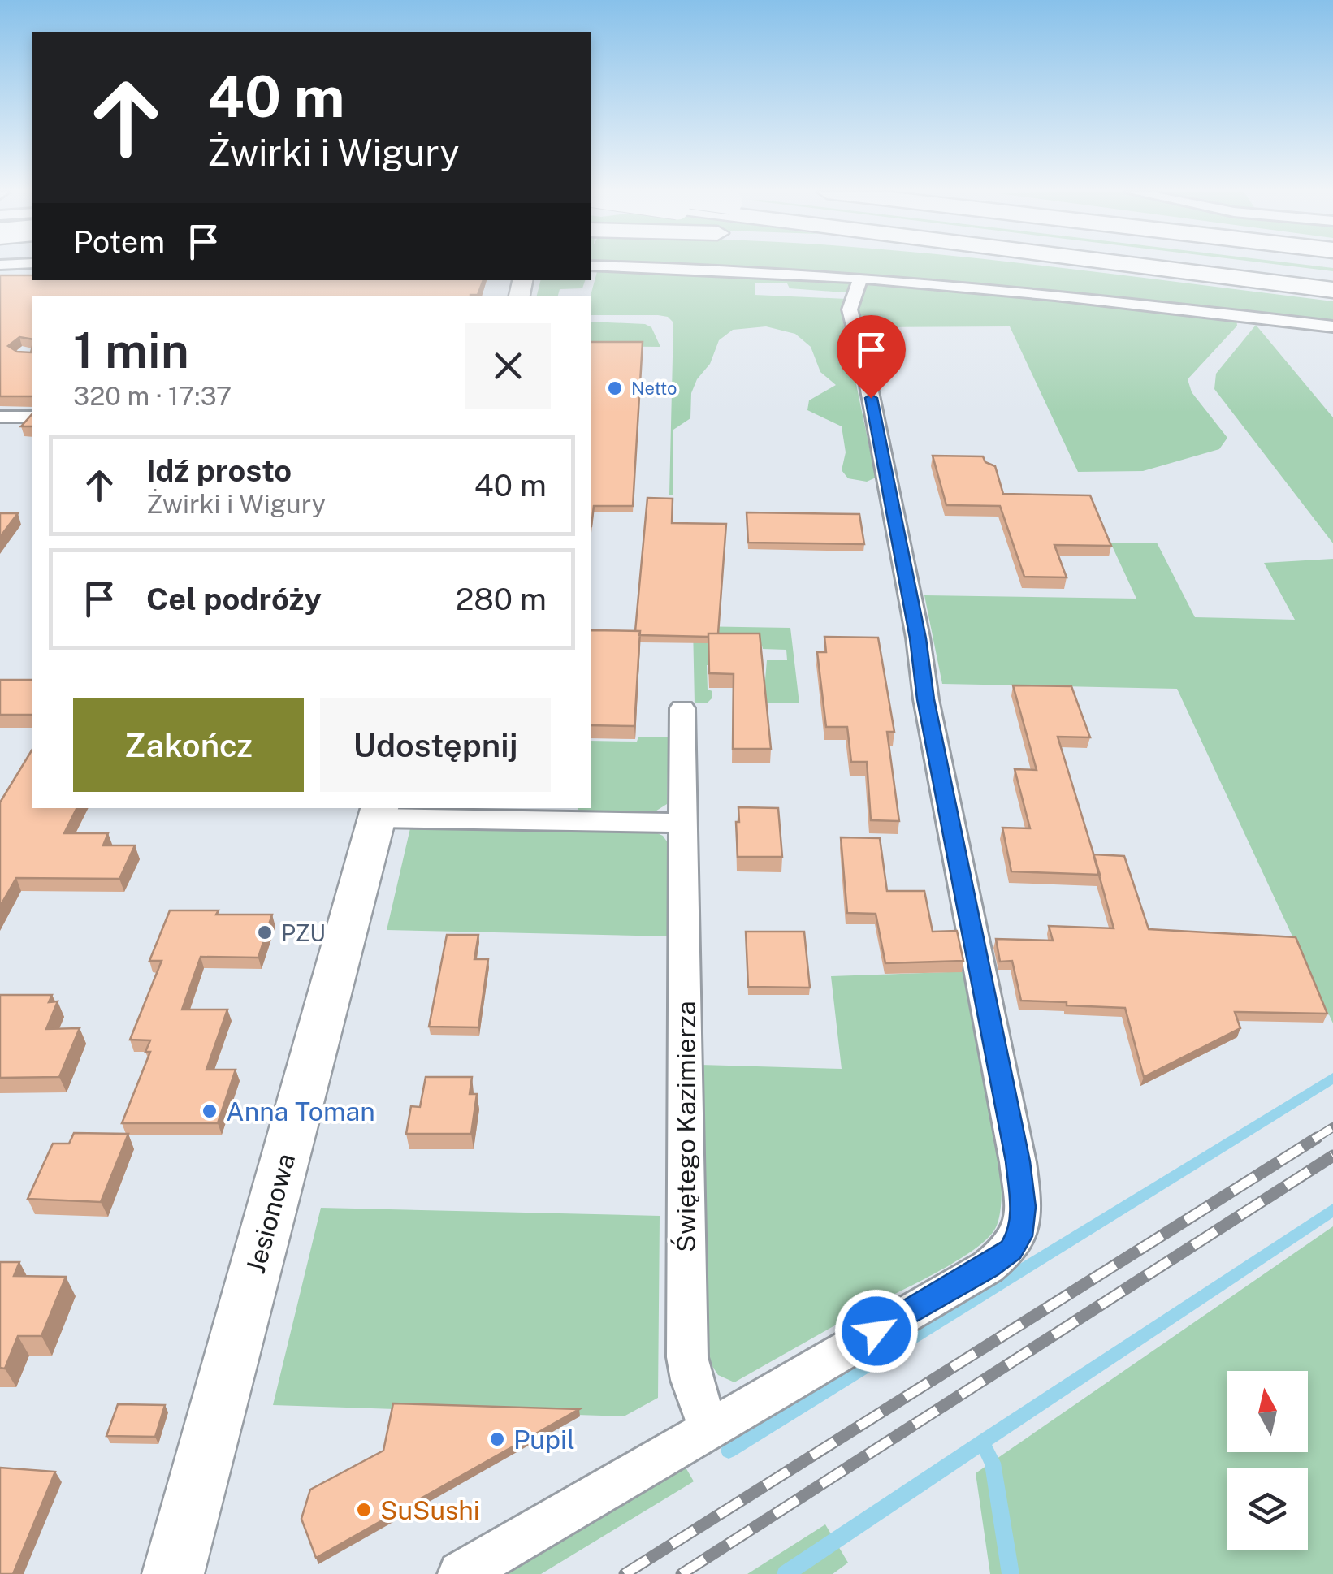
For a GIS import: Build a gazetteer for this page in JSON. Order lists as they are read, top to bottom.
{
  "streets": {
    "street": ["Świętego Kazimierza", "Jesionowa"]
  },
  "places": [
    "Netto",
    "PZU",
    "Anna Toman",
    "Pupil",
    "SuSushi"
  ],
  "north": "top",
  "page": {
    "turn": ["40 m", "Żwirki i Wigury"],
    "then": "Potem",
    "heading": ["1 min", "320 m · 17:37"],
    "list": [
      {
        "name": "Idź prosto",
        "note": "Żwirki i Wigury",
        "value": "40 m"
      },
      {
        "name": "Cel podróży",
        "value": "280 m"
      }
    ],
    "buttons": ["Zakończ", "Udostępnij"]
  }
}
